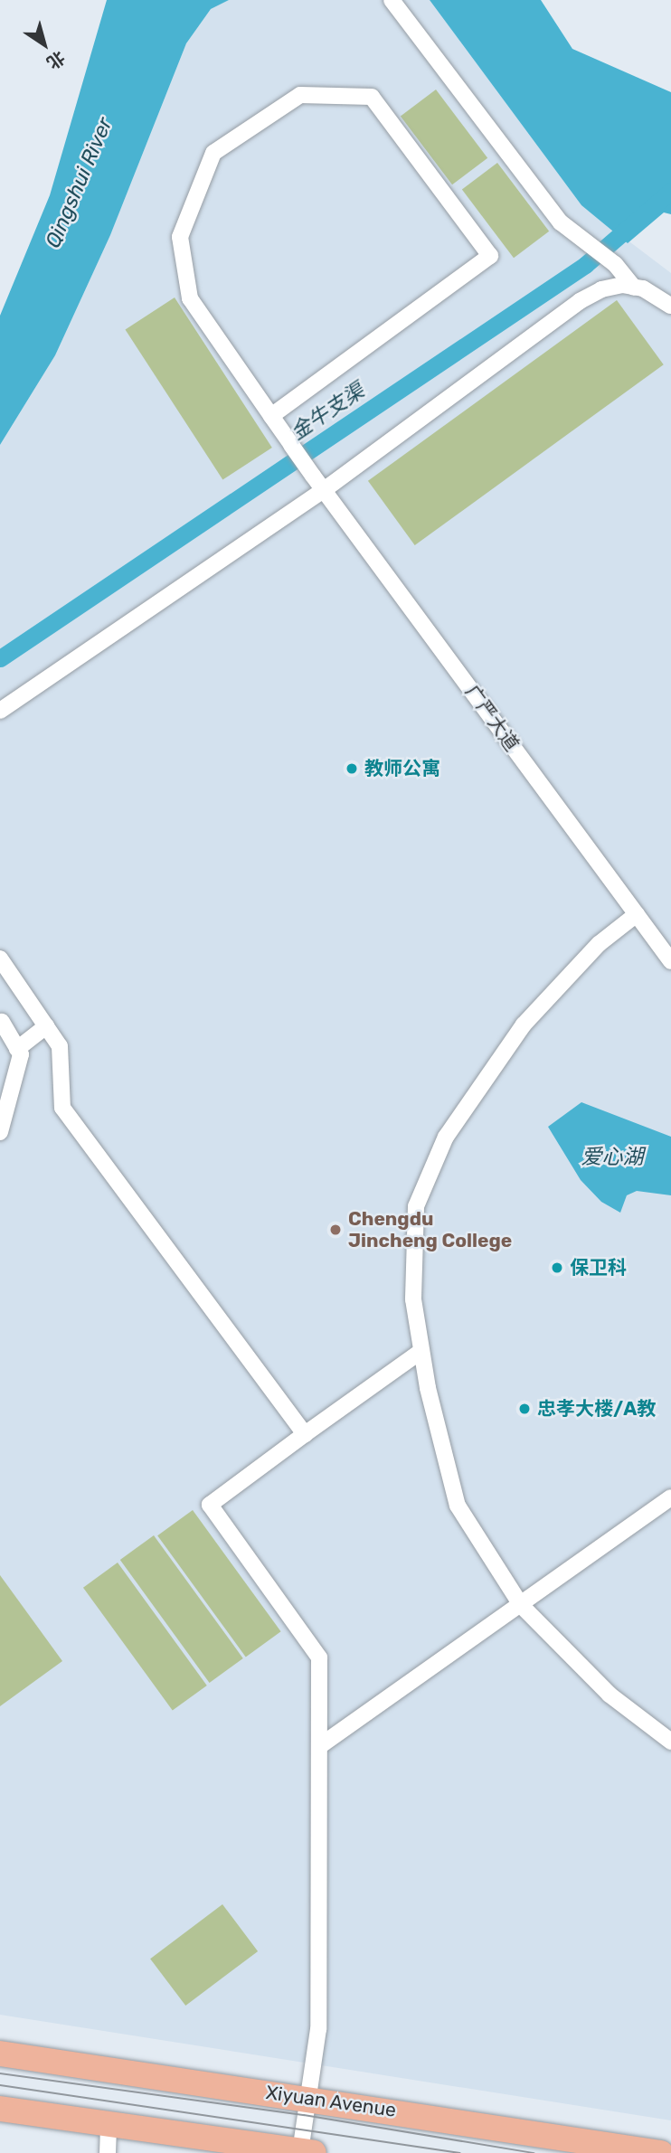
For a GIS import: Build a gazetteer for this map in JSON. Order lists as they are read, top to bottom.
{
  "streets": {
    "main road": ["Xiyuan Avenue"],
    "street": ["广严大道"]
  },
  "water": ["Qingshui River", "金牛支渠", "爱心湖"],
  "places": [
    "教师公寓",
    "Chengdu Jincheng College",
    "保卫科",
    "忠孝大楼/A教"
  ],
  "north": "bottom right"
}
